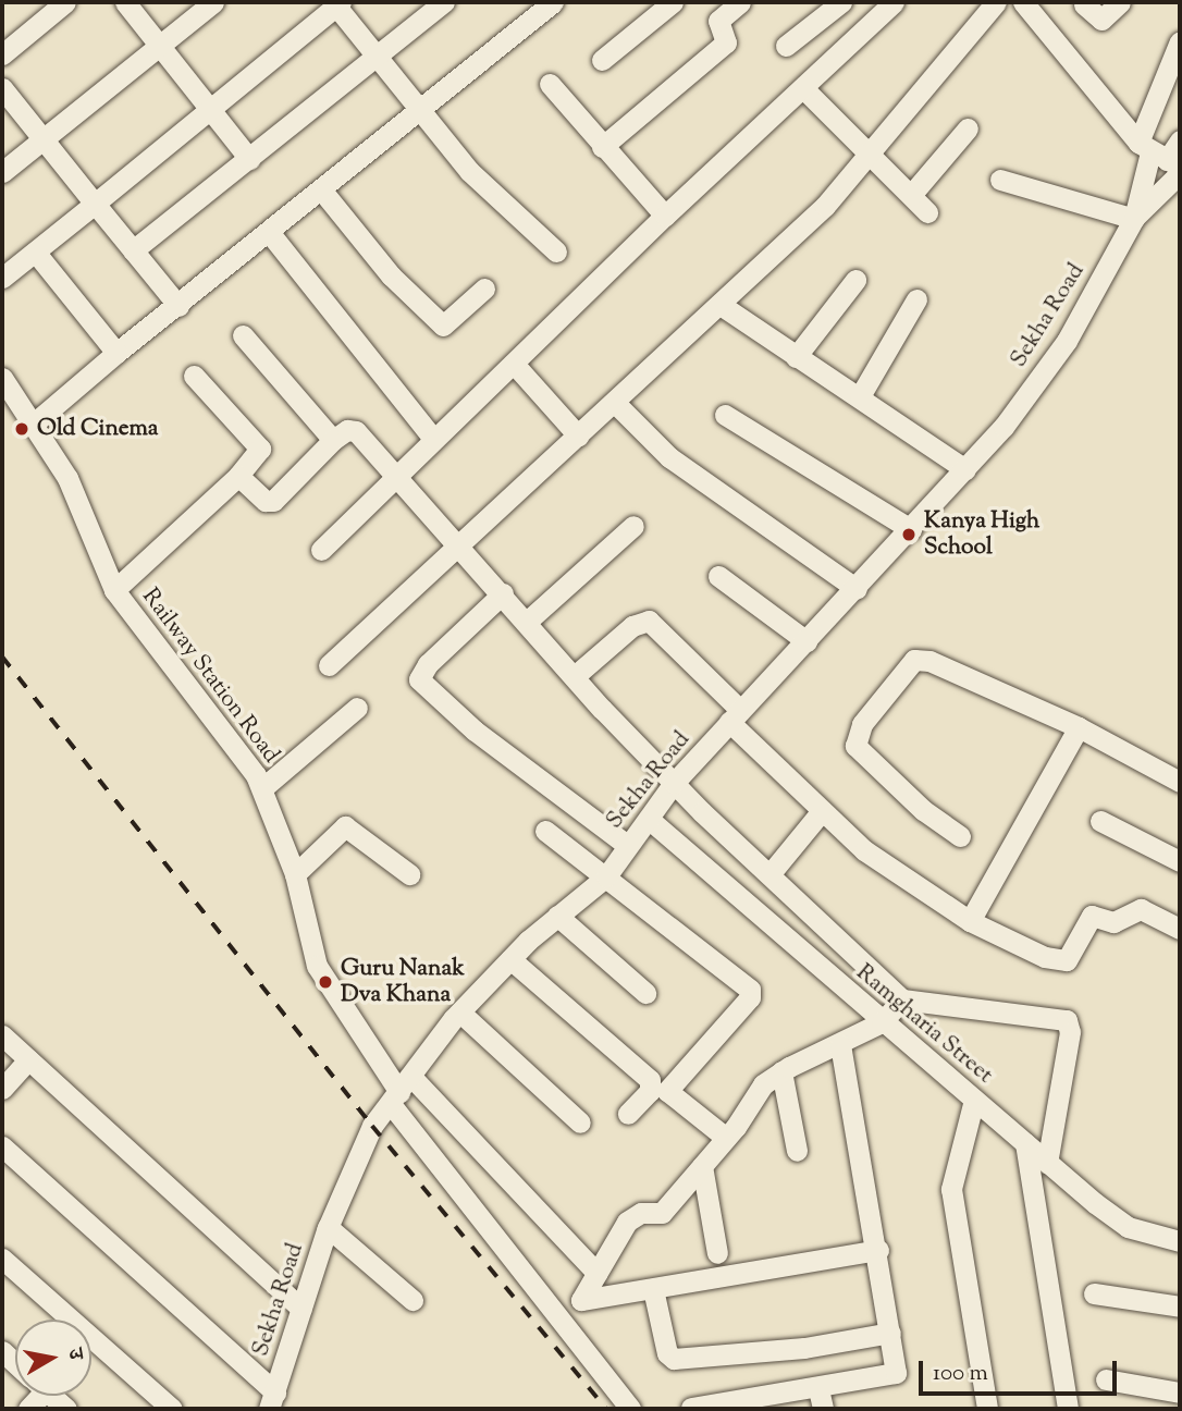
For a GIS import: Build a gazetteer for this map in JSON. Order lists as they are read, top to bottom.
{
  "streets": {
    "street": ["Sekha Road", "Railway Station Road", "Ramgharia Street"]
  },
  "crossings": [
    ["Sekha Road", "Railway Station Road"],
    ["Sekha Road", "Ramgharia Street"]
  ],
  "places": ["Old Cinema", "Kanya High School", "Guru Nanak Dva Khana"],
  "scale_bar": "100 m",
  "north": "right"
}
